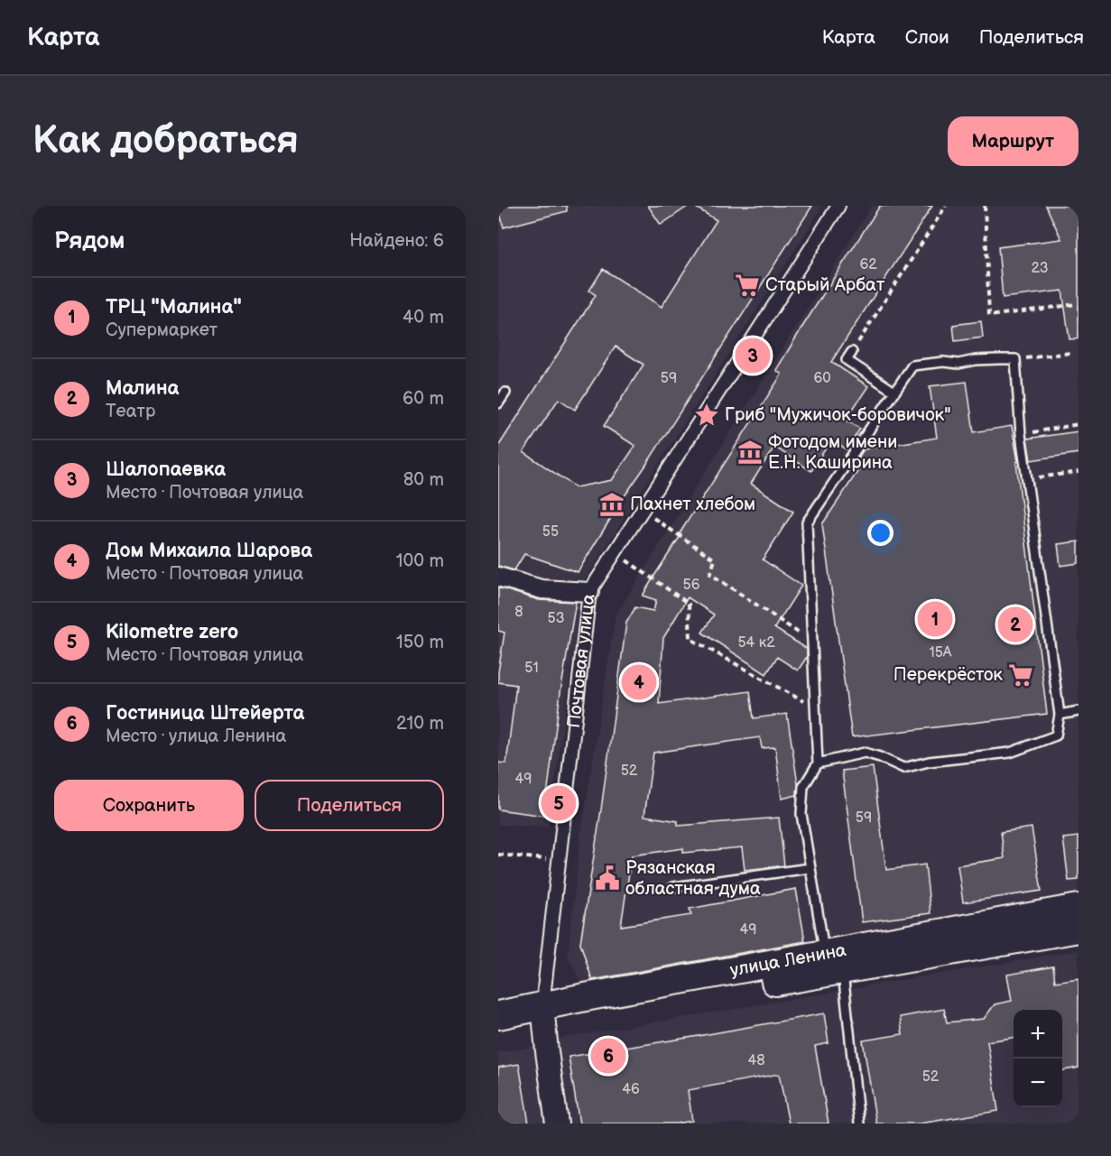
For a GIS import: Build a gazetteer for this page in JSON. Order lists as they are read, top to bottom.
{
  "streets": {
    "main road": ["улица Ленина"],
    "street": ["Почтовая улица"]
  },
  "crossings": [
    ["Почтовая улица", "улица Ленина"]
  ],
  "places": {
    "supermarket": ["Старый Арбат", "Перекрёсток"],
    "place": ["Гриб \"Мужичок-боровичок\""],
    "museum": ["Фотодом имени Е.Н. Каширина", "Пахнет хлебом"],
    "public building": ["Рязанская областная дума"]
  },
  "house_numbers": [
    "62",
    "23",
    "59",
    "60",
    "55",
    "56",
    "8",
    "53",
    "54 к2",
    "15А",
    "51",
    "52",
    "49",
    "59",
    "49",
    "48",
    "52",
    "46"
  ],
  "page": {
    "header": "Карта",
    "nav": ["Карта", "Слои", "Поделиться"],
    "buttons": [
      "Маршрут",
      ["Сохранить", "Поделиться"]
    ],
    "title": "Как добраться",
    "heading": ["Рядом", "Найдено: 6"],
    "list": [
      {
        "mark": "1",
        "name": "ТРЦ \"Малина\"",
        "note": "Супермаркет",
        "value": "40 m"
      },
      {
        "mark": "2",
        "name": "Малина",
        "note": "Театр",
        "value": "60 m"
      },
      {
        "mark": "3",
        "name": "Шалопаевка",
        "note": "Место · Почтовая улица",
        "value": "80 m"
      },
      {
        "mark": "4",
        "name": "Дом Михаила Шарова",
        "note": "Место · Почтовая улица",
        "value": "100 m"
      },
      {
        "mark": "5",
        "name": "Kilometre zero",
        "note": "Место · Почтовая улица",
        "value": "150 m"
      },
      {
        "mark": "6",
        "name": "Гостиница Штейерта",
        "note": "Место · улица Ленина",
        "value": "210 m"
      }
    ],
    "pins": [
      "3",
      "1",
      "2",
      "4",
      "5",
      "6"
    ],
    "map_buttons": ["+", "−"]
  }
}
